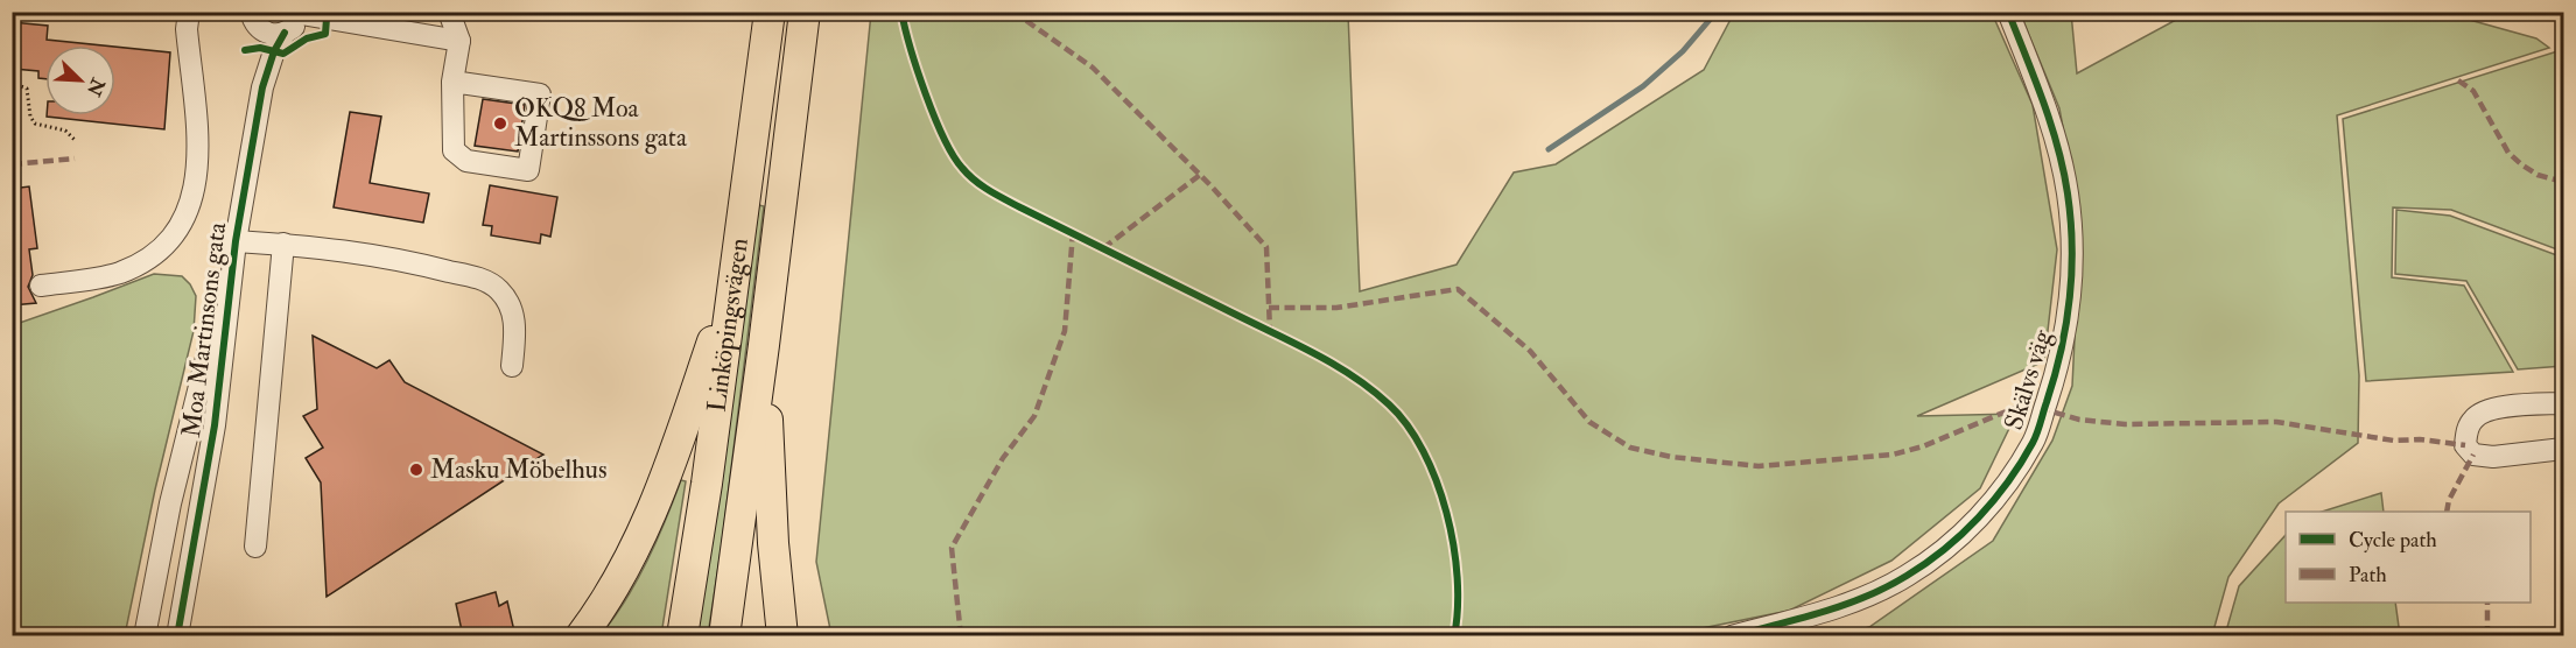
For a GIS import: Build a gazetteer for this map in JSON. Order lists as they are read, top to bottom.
{
  "streets": {
    "highway": ["Linköpingsvägen"],
    "street": ["Moa Martinsons gata", "Skälvs väg"]
  },
  "places": ["OKQ8 Moa Martinssons gata", "Masku Möbelhus"],
  "legend": ["Cycle path", "Path"],
  "north": "bottom right"
}
